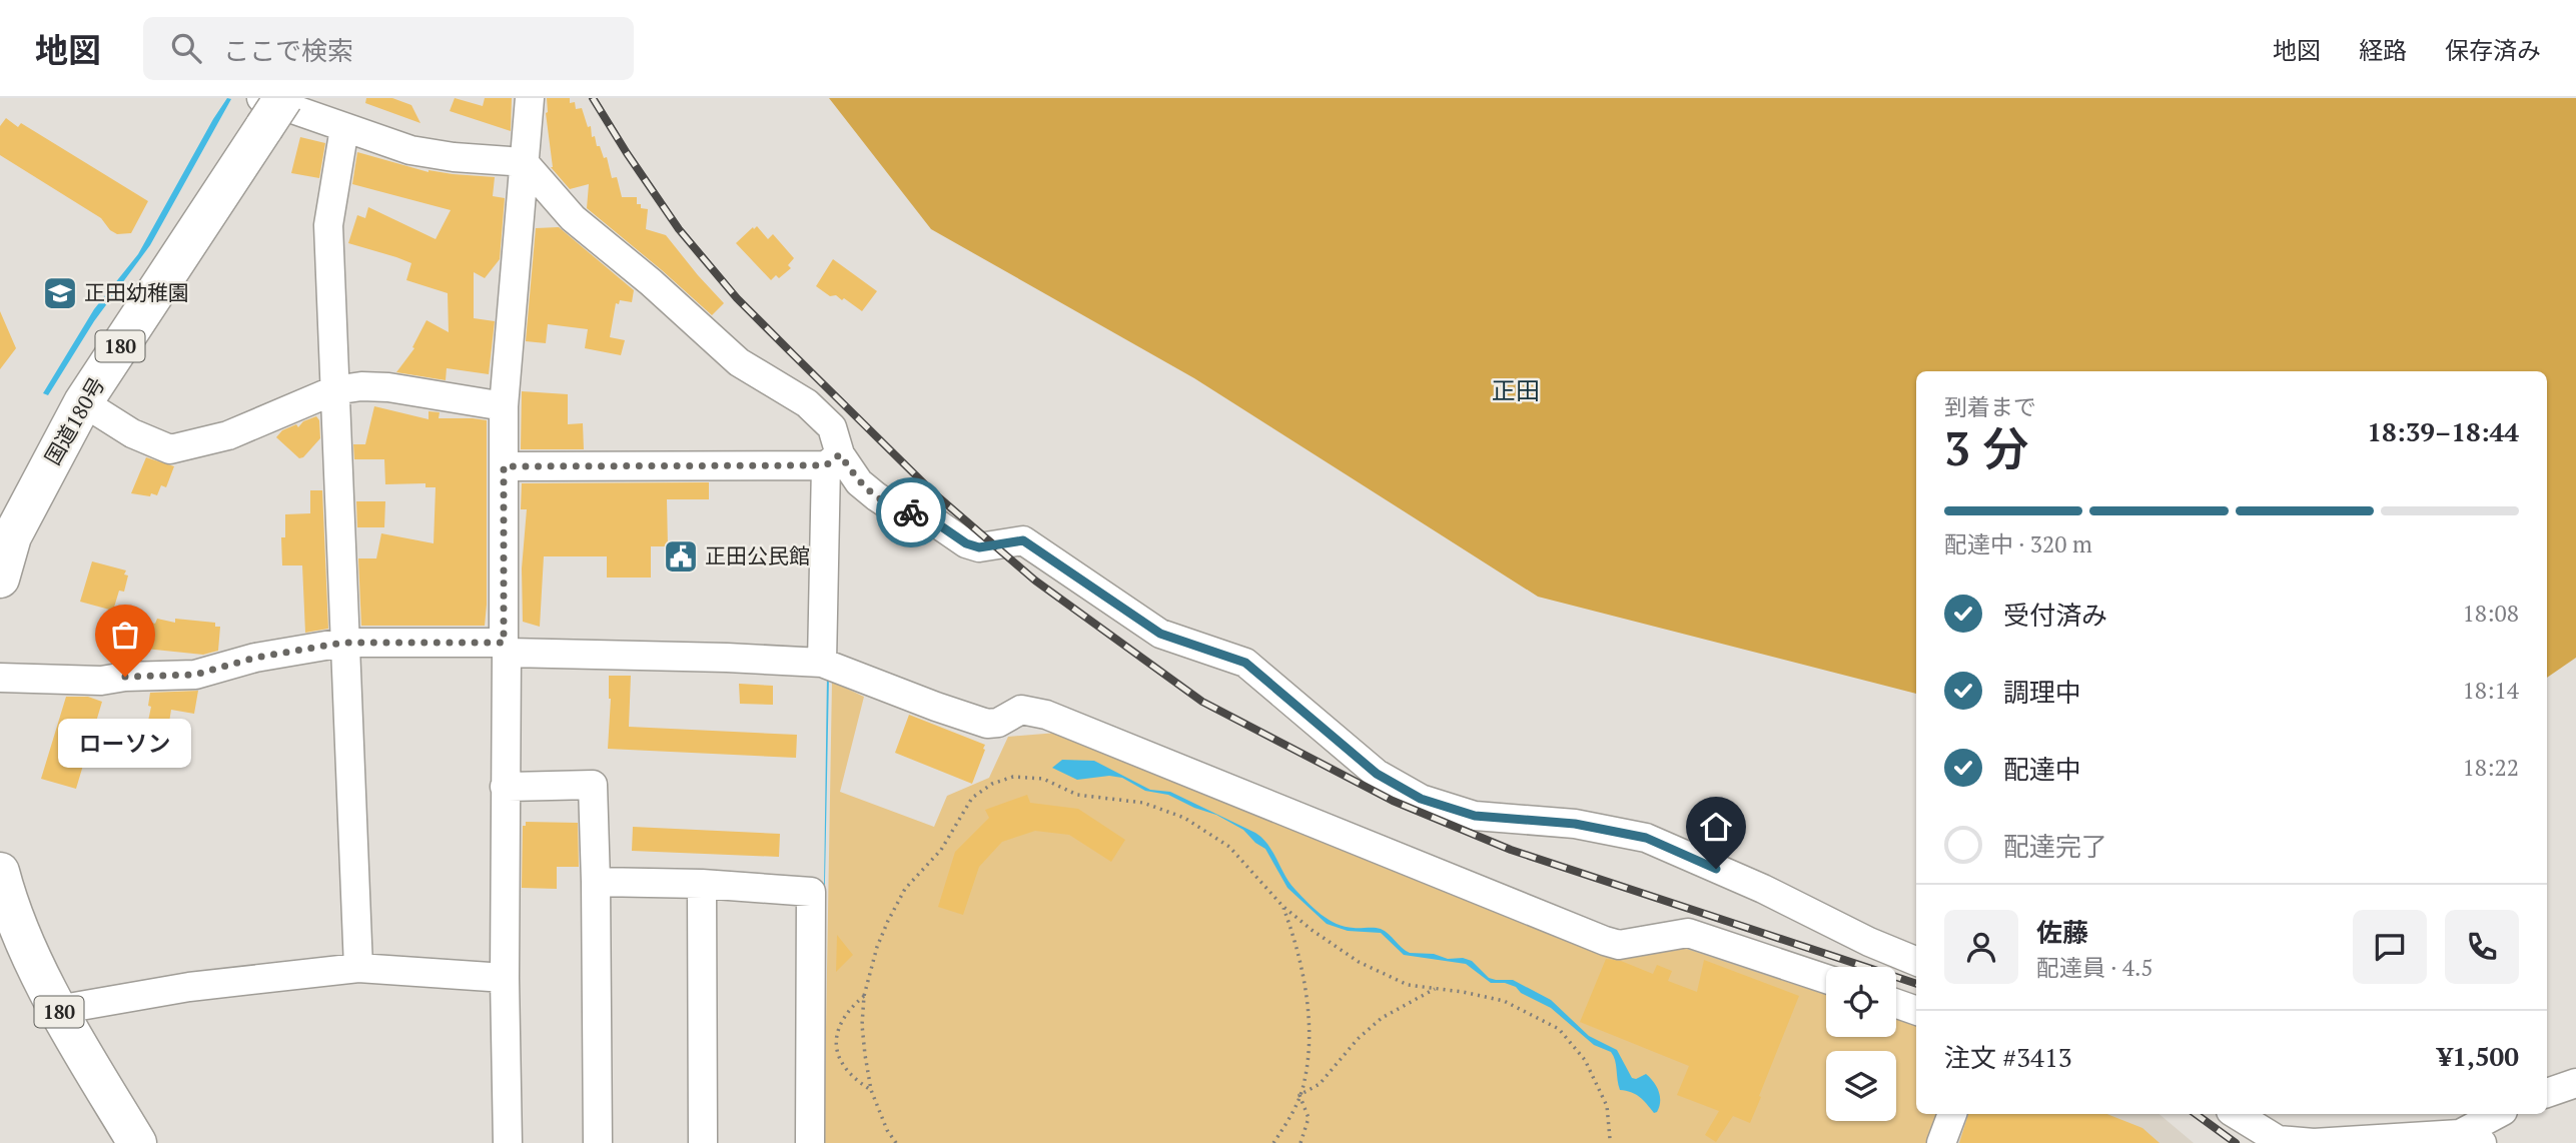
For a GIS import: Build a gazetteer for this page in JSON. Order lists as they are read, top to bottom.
{
  "streets": {
    "highway": ["180", "国道180号"]
  },
  "districts": ["正田"],
  "places": {
    "school or university": ["正田幼稚園"],
    "public building": ["正田公民館"],
    "other": ["ローソン"]
  },
  "page": {
    "header": "地図",
    "search": "ここで検索",
    "nav": ["地図", "経路", "保存済み"],
    "heading": ["3 分", "到着まで", "18:39–18:44"],
    "panel": [
      "佐藤",
      "配達員 · 4.5",
      "注文 #3413",
      "¥1,500"
    ],
    "bar": "配達中 · 320 m",
    "list": [
      ["受付済み", "18:08"],
      ["調理中", "18:14"],
      ["配達中", "18:22"],
      "配達完了"
    ],
    "bubble": "ローソン"
  }
}
